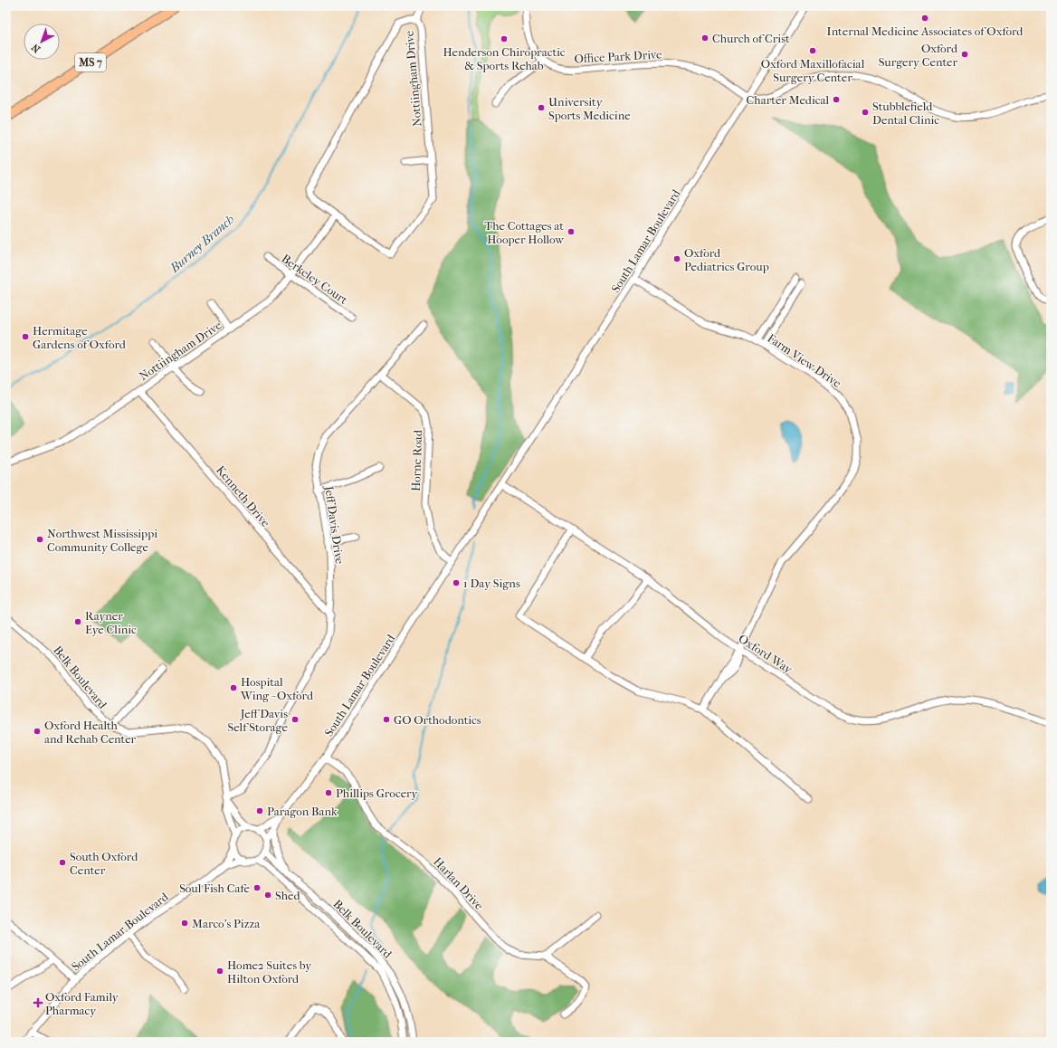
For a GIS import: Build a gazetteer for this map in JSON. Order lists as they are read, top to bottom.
{
  "streets": {
    "highway": ["MS 7"],
    "street": [
      "Office Park Drive",
      "Nottiingham Drive",
      "South Lamar Boulevard",
      "Berkeley Court",
      "Farm View Drive",
      "Horne Road",
      "Kenneth Drive",
      "Jeff Davis Drive",
      "Oxford Way",
      "Belk Boulevard",
      "Harlan Drive"
    ]
  },
  "crossings": [
    ["Office Park Drive", "South Lamar Boulevard"],
    ["Nottiingham Drive", "Berkeley Court"],
    ["Nottiingham Drive", "Kenneth Drive"],
    ["South Lamar Boulevard", "Farm View Drive"],
    ["South Lamar Boulevard", "Horne Road"],
    ["South Lamar Boulevard", "Oxford Way"],
    ["South Lamar Boulevard", "Belk Boulevard"],
    ["South Lamar Boulevard", "Harlan Drive"],
    ["Farm View Drive", "Oxford Way"],
    ["Horne Road", "Jeff Davis Drive"],
    ["Kenneth Drive", "Jeff Davis Drive"],
    ["Jeff Davis Drive", "Belk Boulevard"]
  ],
  "water": ["Burney Branch"],
  "places": {
    "other": [
      "Internal Medicine Associates of Oxford",
      "Church of Crist",
      "Henderson Chiropractic & Sports Rehab",
      "Oxford Maxillofacial Surgery Center",
      "Oxford Surgery Center",
      "Charter Medical",
      "University Sports Medicine",
      "Stubblefield Dental Clinic",
      "The Cottages at Hooper Hollow",
      "Oxford Pediatrics Group",
      "Hermitage Gardens of Oxford",
      "Northwest Mississippi Community College",
      "1 Day Signs",
      "Rayner Eye Clinic",
      "Hospital Wing - Oxford",
      "Jeff Davis Self Storage",
      "GO Orthodontics",
      "Oxford Health and Rehab Center",
      "Phillips Grocery",
      "Paragon Bank",
      "South Oxford Center",
      "Soul Fish Cafe",
      "Shed",
      "Marco's Pizza",
      "Home2 Suites by Hilton Oxford"
    ],
    "health": ["Oxford Family Pharmacy"]
  },
  "north": "bottom left"
}
